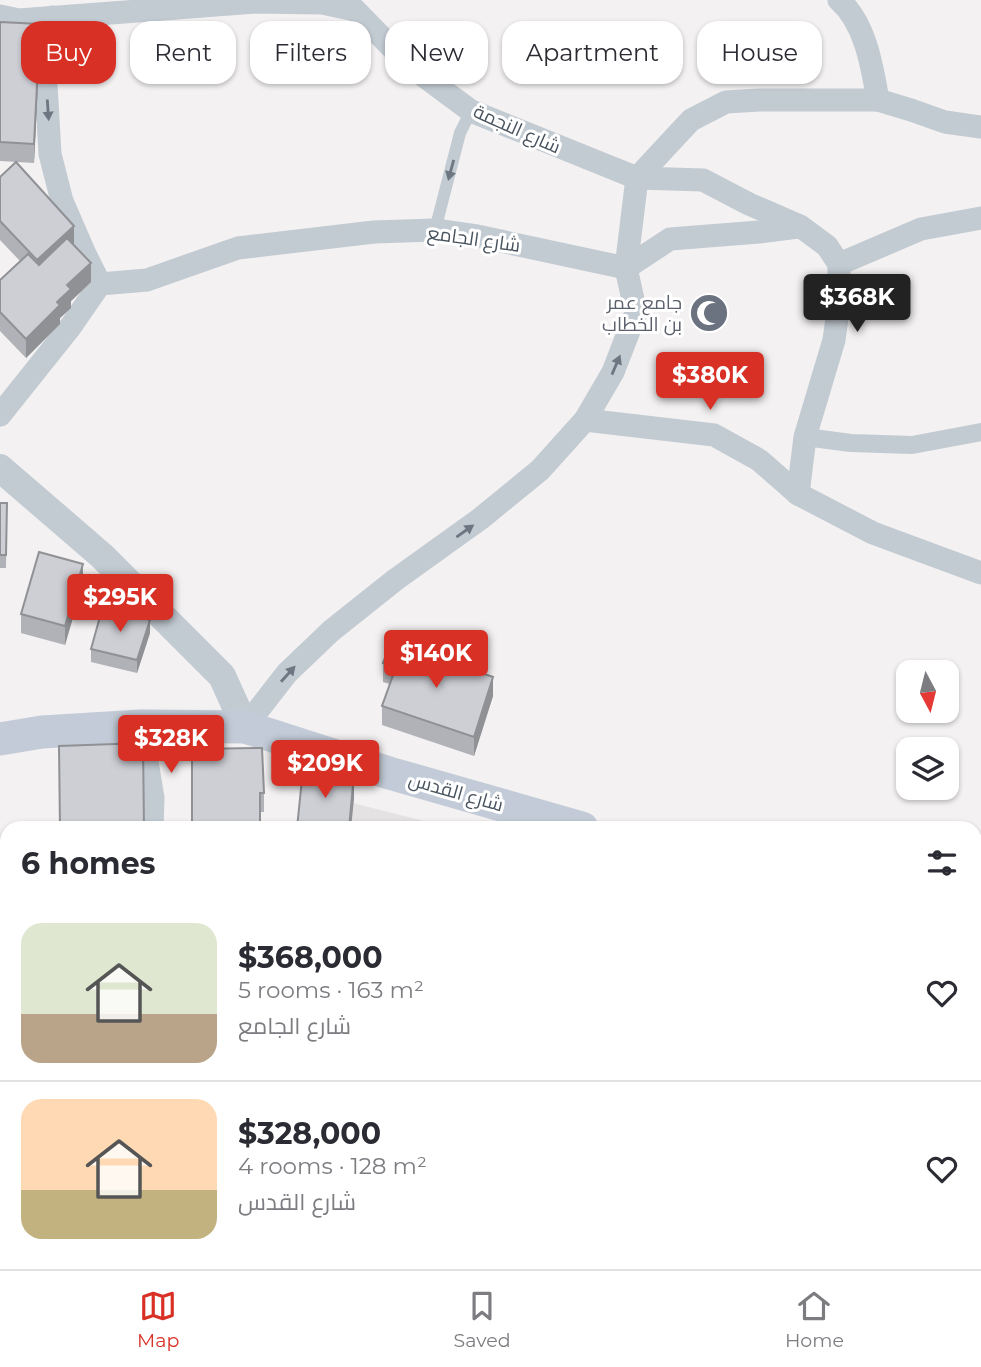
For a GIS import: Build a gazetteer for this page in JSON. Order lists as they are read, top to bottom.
{
  "streets": {
    "main road": ["شارع القدس"],
    "street": ["شارع النجمة", "شارع الجامع"]
  },
  "places": {
    "mosque": ["جامع عمر بن الخطاب"]
  },
  "north": "bottom",
  "page": {
    "chip": [
      "Buy",
      "Rent",
      "Filters",
      "New",
      "Apartment",
      "House"
    ],
    "price": [
      "$368K",
      "$380K",
      "$295K",
      "$140K",
      "$328K",
      "$209K"
    ],
    "heading": "6 homes",
    "list": [
      {
        "name": "$368,000",
        "note": "5 rooms · 163 m² · شارع الجامع"
      },
      {
        "name": "$328,000",
        "note": "4 rooms · 128 m² · شارع القدس"
      }
    ],
    "tabs": ["Map", "Saved", "Home"]
  }
}
